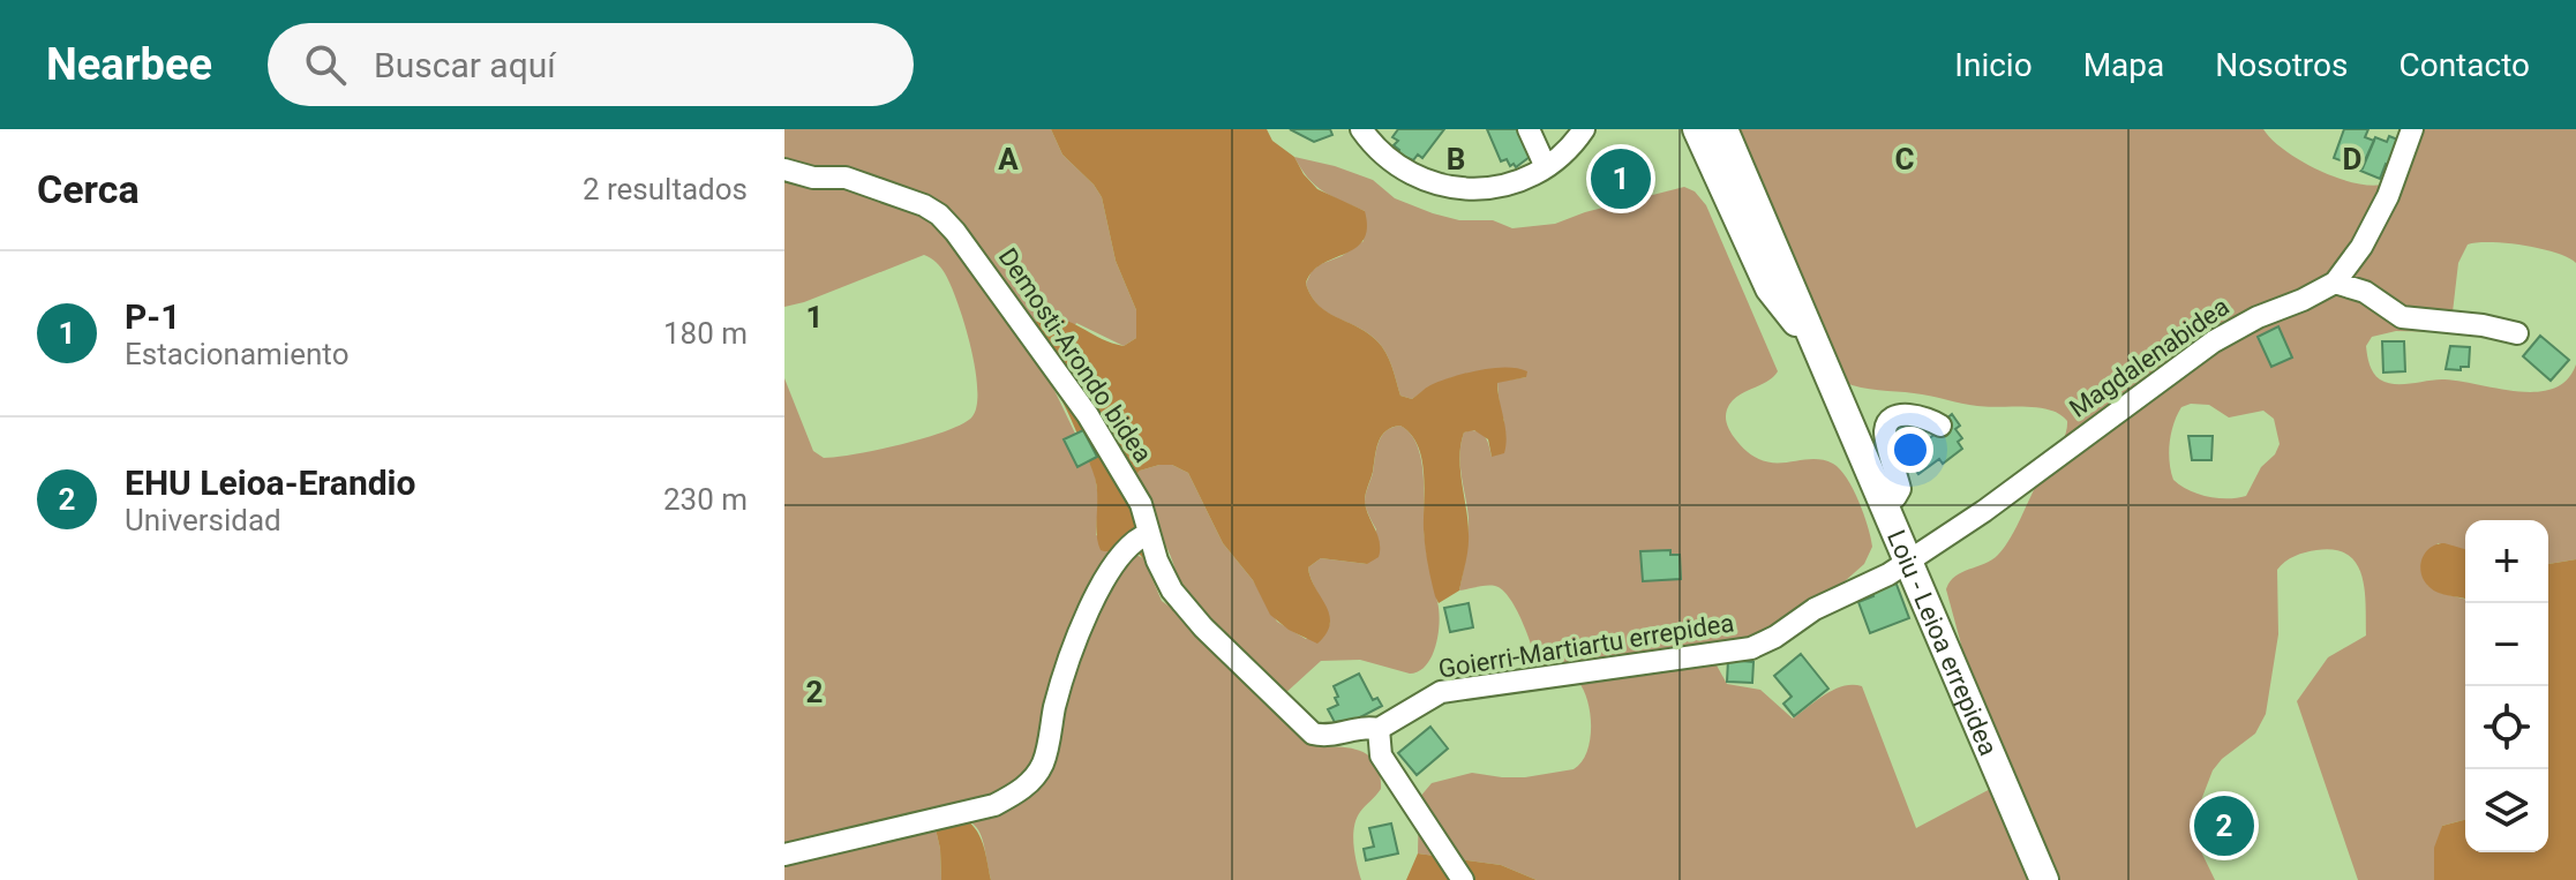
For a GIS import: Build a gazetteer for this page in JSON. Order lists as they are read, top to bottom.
{
  "streets": {
    "main road": ["Loiu - Leioa errepidea"],
    "street": ["Demosti-Arondo bidea", "Magdalenabidea", "Goierri-Martiartu errepidea"]
  },
  "crossings": [
    ["Demosti-Arondo bidea", "Goierri-Martiartu errepidea"],
    ["Magdalenabidea", "Loiu - Leioa errepidea"],
    ["Magdalenabidea", "Goierri-Martiartu errepidea"],
    ["Loiu - Leioa errepidea", "Goierri-Martiartu errepidea"]
  ],
  "page": {
    "header": "Nearbee",
    "search": "Buscar aquí",
    "nav": [
      "Inicio",
      "Mapa",
      "Nosotros",
      "Contacto"
    ],
    "heading": ["Cerca", "2 resultados"],
    "pins": ["1", "2"],
    "list": [
      {
        "mark": "1",
        "name": "P-1",
        "note": "Estacionamiento",
        "value": "180 m"
      },
      {
        "mark": "2",
        "name": "EHU Leioa-Erandio",
        "note": "Universidad",
        "value": "230 m"
      }
    ],
    "map_buttons": ["+", "−"]
  },
  "grid": {
    "columns": [
      "A",
      "B",
      "C",
      "D"
    ],
    "rows": ["1", "2"]
  }
}
